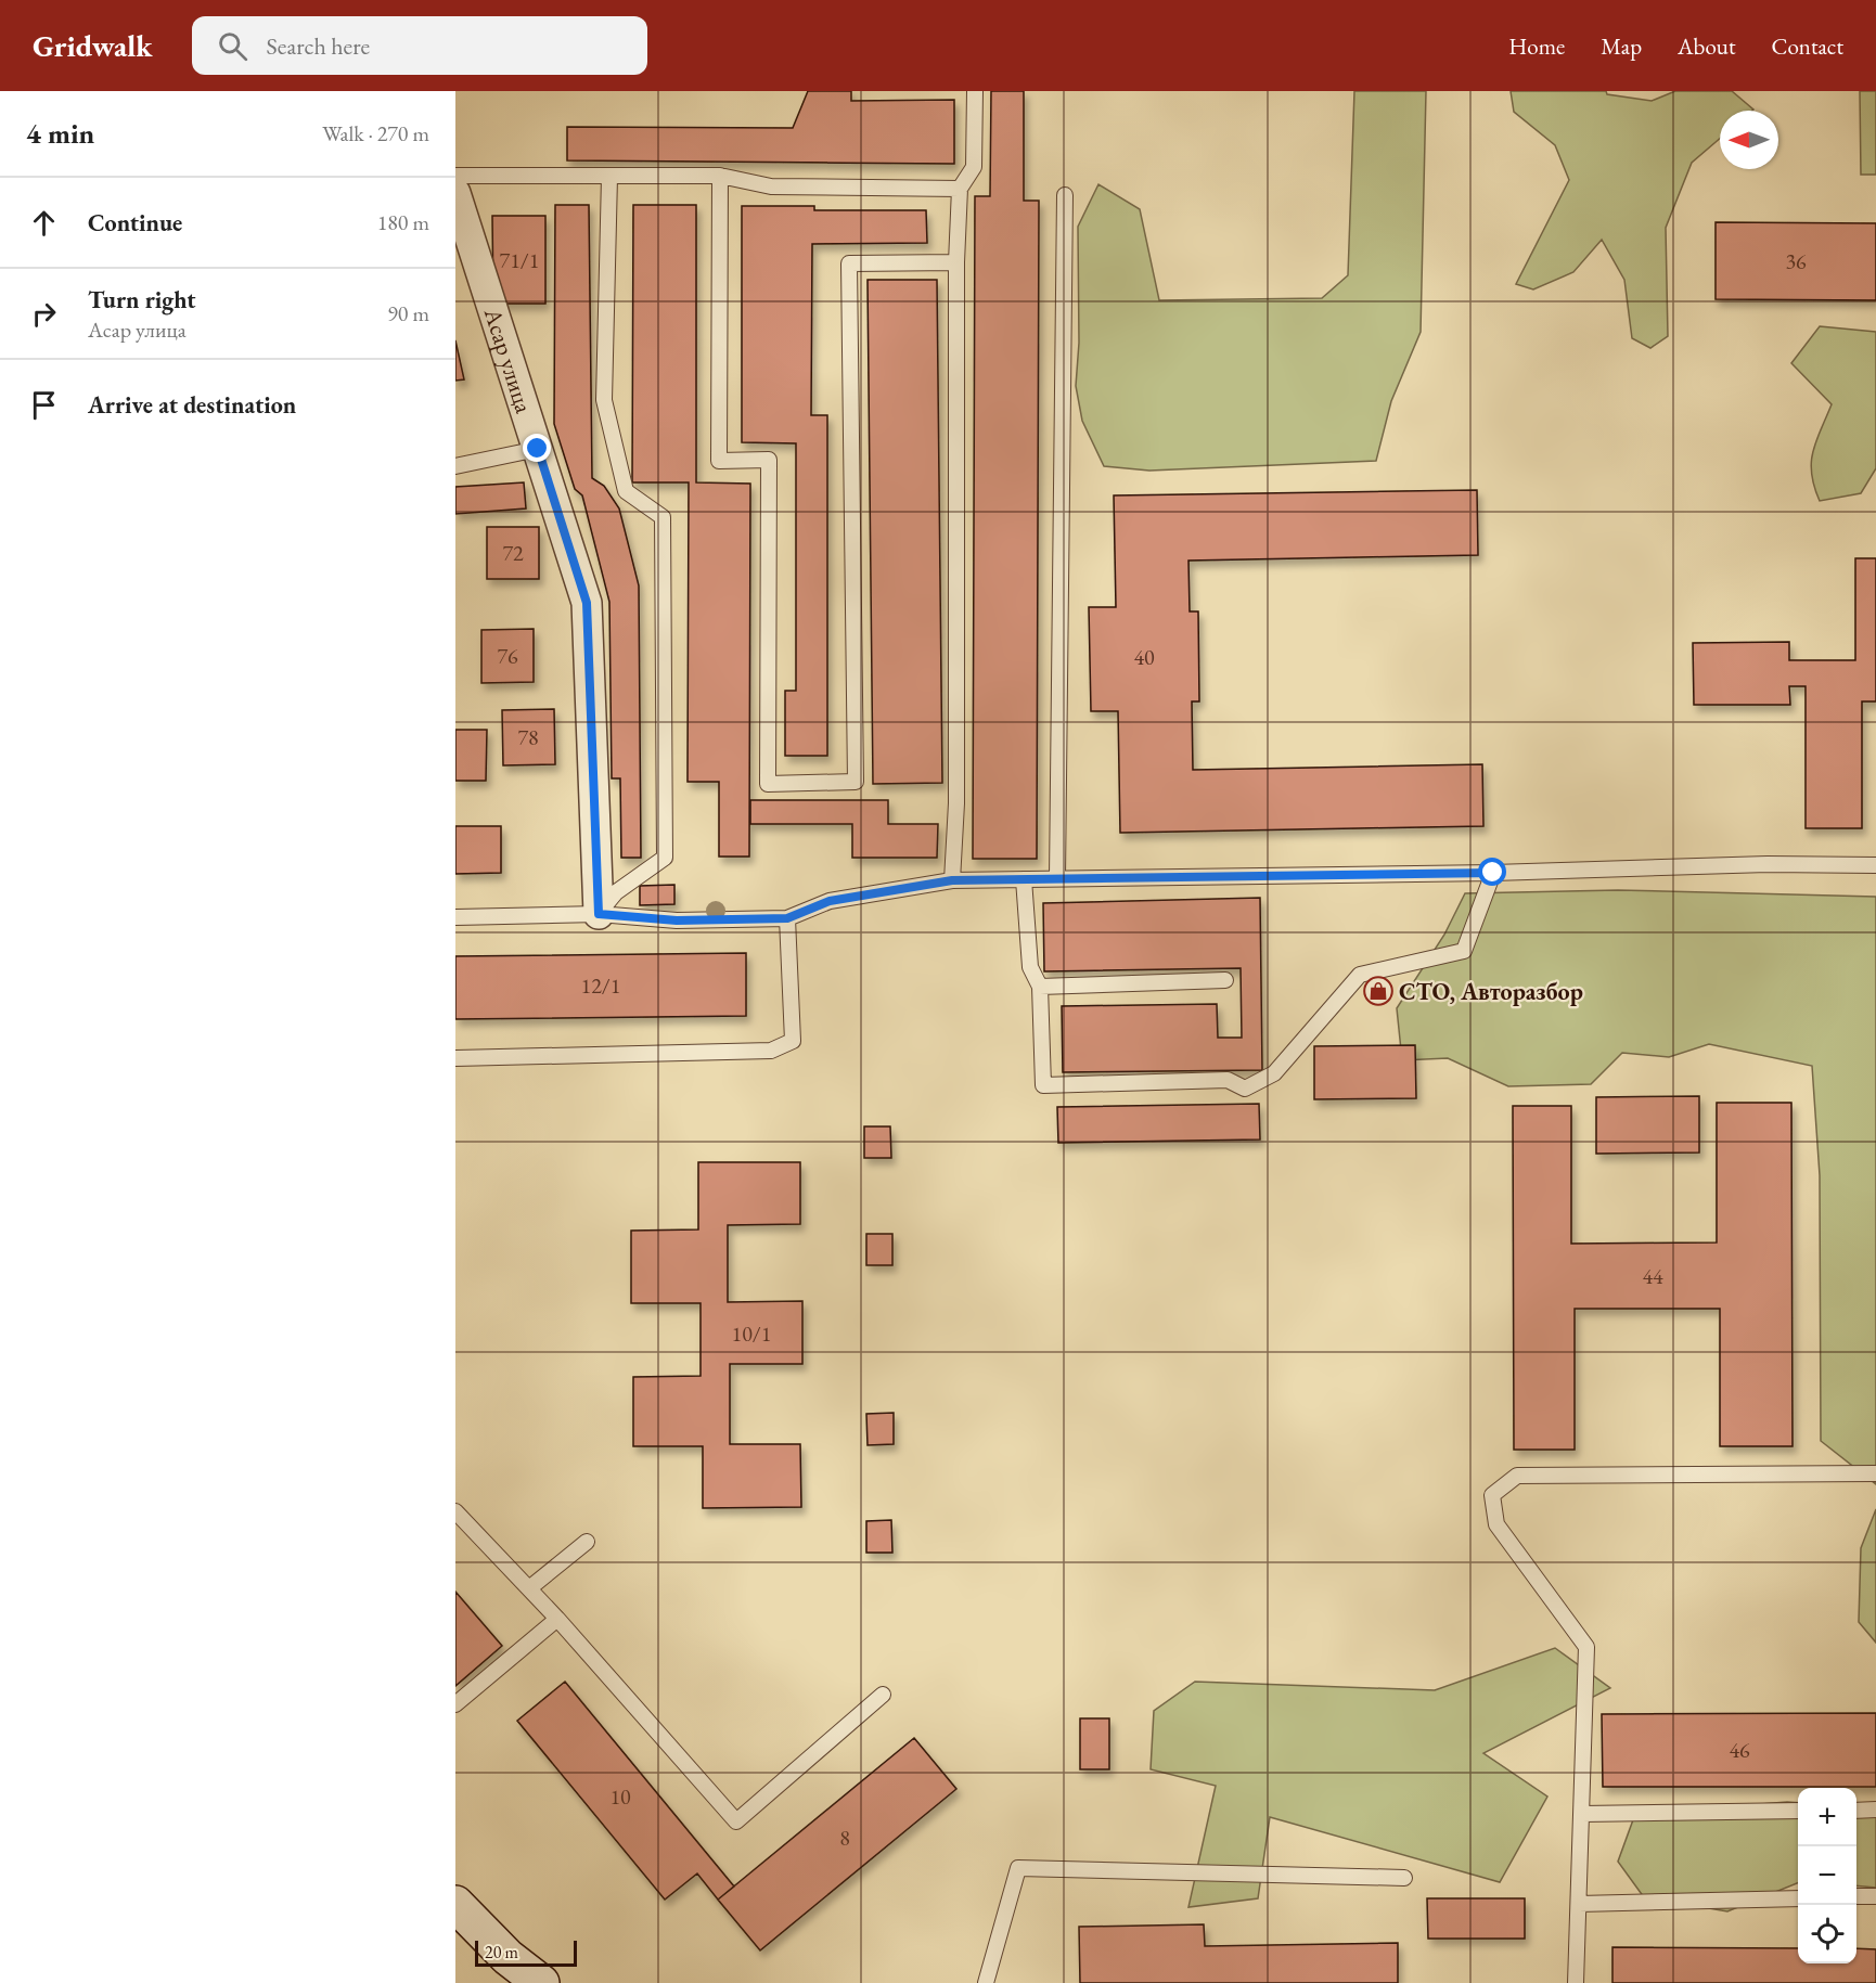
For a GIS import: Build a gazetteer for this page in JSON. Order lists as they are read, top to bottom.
{
  "streets": {
    "street": ["Асар улица"]
  },
  "places": {
    "shop": ["СТО, Авторазбор"]
  },
  "house_numbers": [
    "71/1",
    "36",
    "72",
    "76",
    "40",
    "78",
    "12/1",
    "44",
    "10/1",
    "46",
    "10",
    "8"
  ],
  "scale_bar": "20 m",
  "north": "left",
  "page": {
    "header": "Gridwalk",
    "search": "Search here",
    "nav": [
      "Home",
      "Map",
      "About",
      "Contact"
    ],
    "heading": ["4 min", "Walk · 270 m"],
    "list": [
      ["Continue", "180 m"],
      ["Turn right", "Асар улица", "90 m"],
      "Arrive at destination"
    ],
    "map_buttons": ["+", "−"],
    "scale": "20 m"
  }
}
